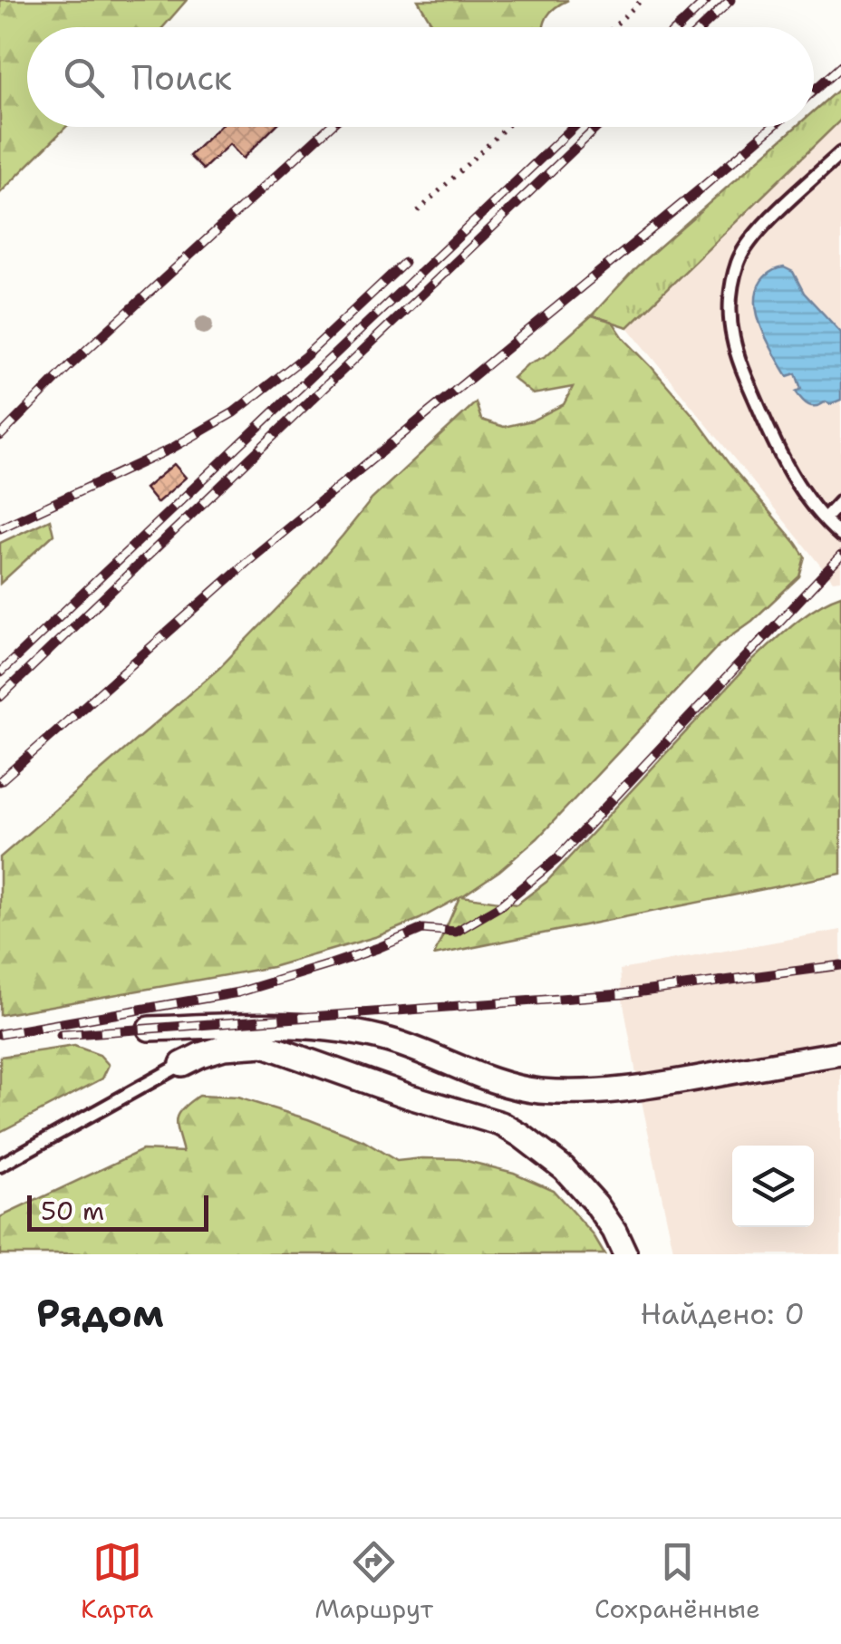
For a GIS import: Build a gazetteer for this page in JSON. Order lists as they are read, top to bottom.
{
  "scale_bar": "50 m",
  "page": {
    "search": "Поиск",
    "scale": "50 m",
    "heading": ["Рядом", "Найдено: 0"],
    "nav": ["Карта", "Маршрут", "Сохранённые"]
  }
}
